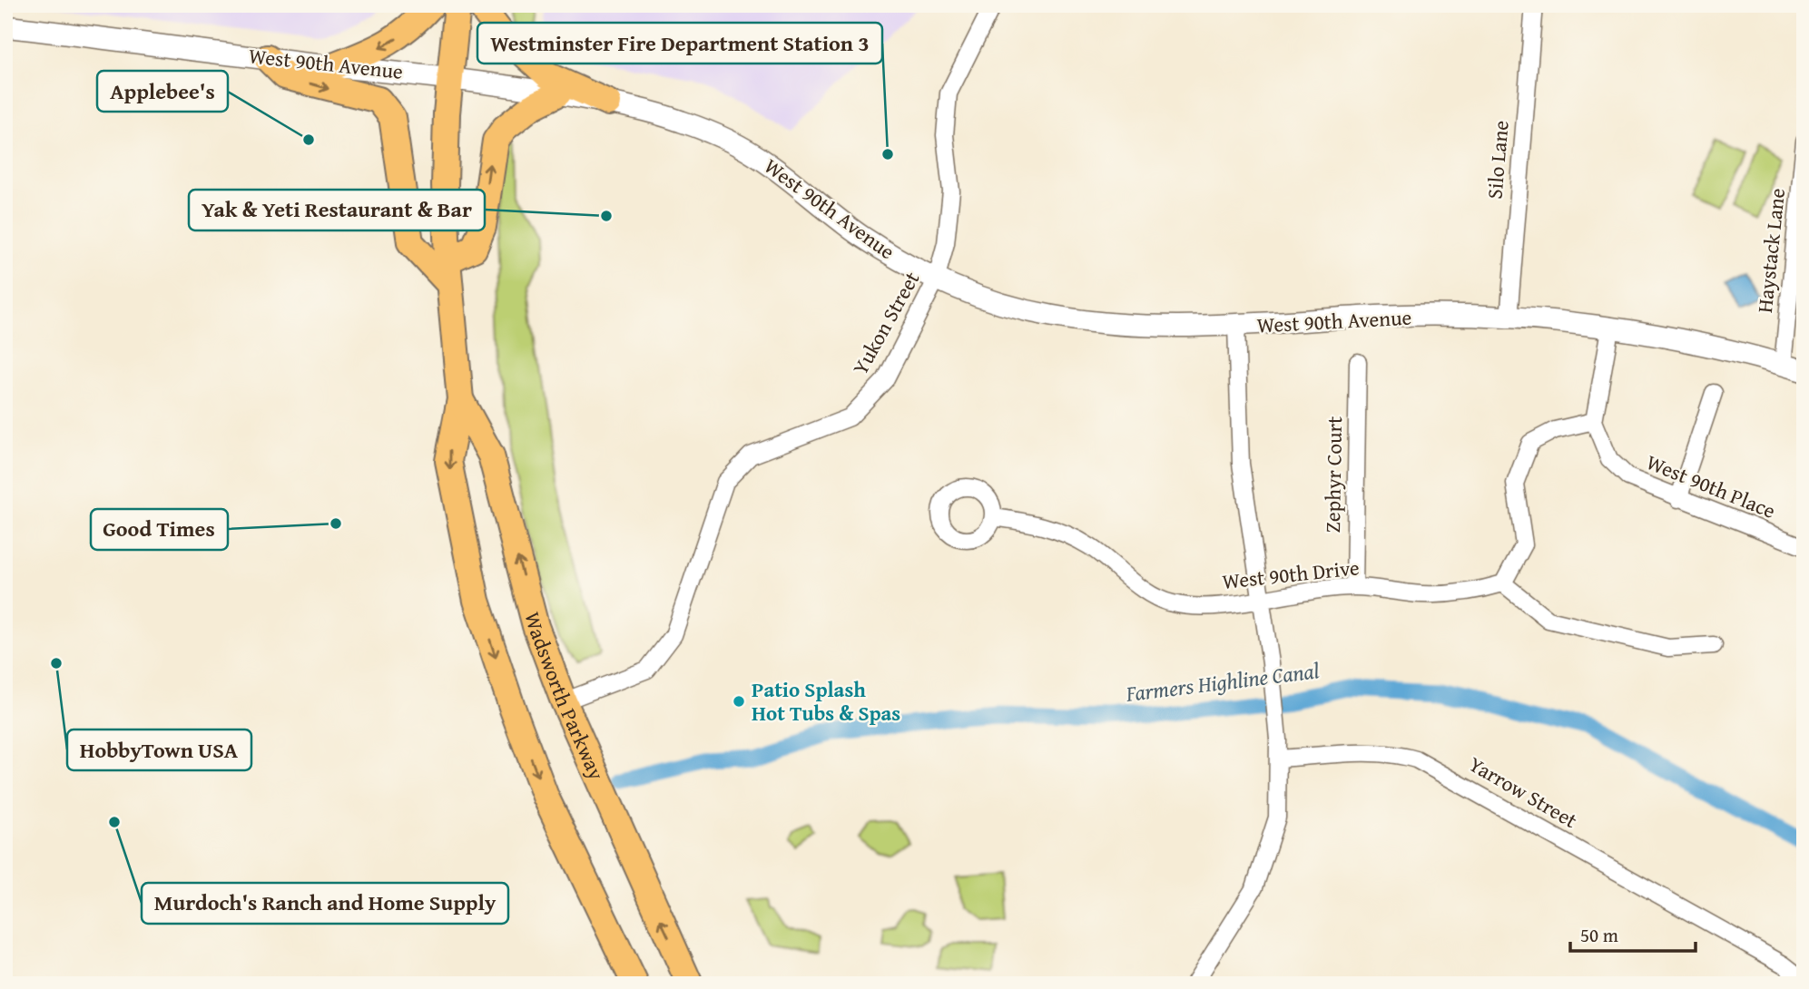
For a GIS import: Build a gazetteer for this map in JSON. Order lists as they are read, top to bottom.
{
  "streets": {
    "main road": ["Wadsworth Parkway"],
    "street": [
      "West 90th Avenue",
      "Silo Lane",
      "Haystack Lane",
      "Yukon Street",
      "Zephyr Court",
      "West 90th Place",
      "West 90th Drive",
      "Yarrow Street"
    ]
  },
  "crossings": [
    ["West 90th Avenue", "Silo Lane"],
    ["West 90th Avenue", "Haystack Lane"],
    ["West 90th Avenue", "Yukon Street"],
    ["West 90th Avenue", "Wadsworth Parkway"],
    ["Yukon Street", "Wadsworth Parkway"],
    ["Zephyr Court", "West 90th Drive"]
  ],
  "water": ["Farmers Highline Canal"],
  "places": [
    "Applebee's",
    "Westminster Fire Department Station 3",
    "Yak & Yeti Restaurant & Bar",
    "Good Times",
    "HobbyTown USA",
    "Patio Splash Hot Tubs & Spas",
    "Murdoch's Ranch and Home Supply"
  ],
  "scale_bar": "50 m"
}
